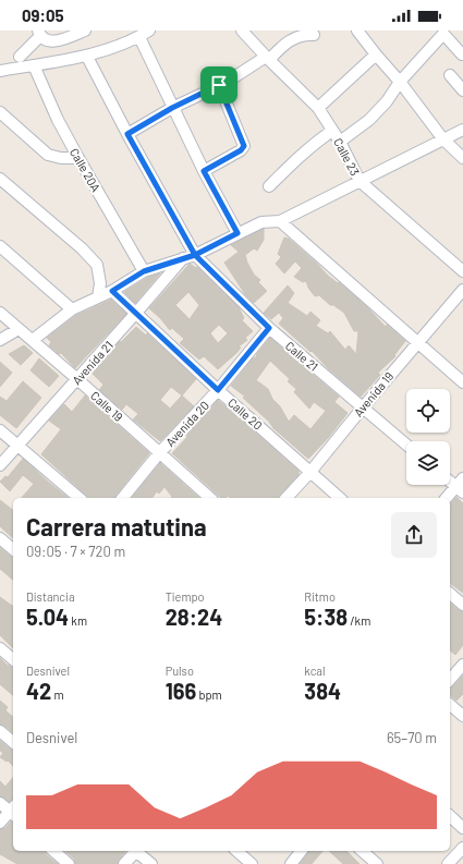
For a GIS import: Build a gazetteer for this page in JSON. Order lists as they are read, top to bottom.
{
  "streets": {
    "street": [
      "Calle 23",
      "Calle 20A",
      "Calle 21",
      "Avenida 21",
      "Avenida 19",
      "Calle 19",
      "Calle 20",
      "Avenida 20"
    ]
  },
  "crossings": [
    ["Calle 21", "Avenida 19"],
    ["Calle 21", "Avenida 20"],
    ["Avenida 21", "Calle 19"],
    ["Avenida 21", "Calle 20"],
    ["Avenida 19", "Calle 20"],
    ["Calle 19", "Avenida 20"],
    ["Calle 20", "Avenida 20"]
  ],
  "page": {
    "status": "09:05",
    "heading": ["Carrera matutina", "09:05 · 7 × 720 m"],
    "stats": [
      ["Distancia", "5.04 km"],
      ["Tiempo", "28:24"],
      ["Ritmo", "5:38 /km"],
      ["Desnivel", "42 m"],
      ["Pulso", "166 bpm"],
      ["kcal", "384"]
    ],
    "chart": ["Desnivel", "65–70 m"]
  }
}
